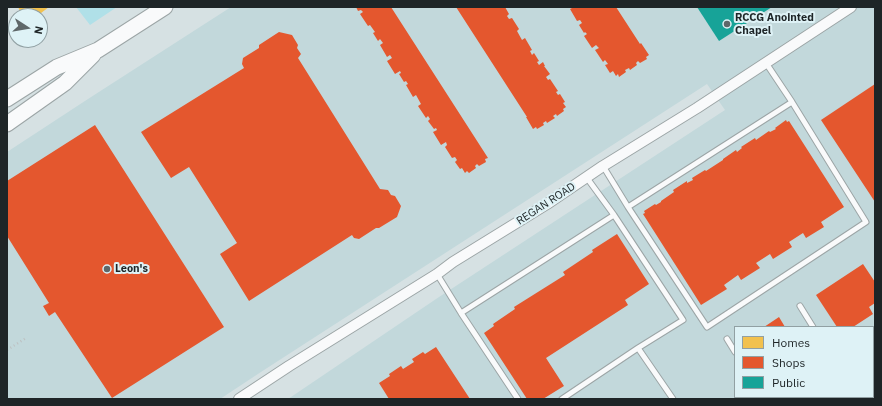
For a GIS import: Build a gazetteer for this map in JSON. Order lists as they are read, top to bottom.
{
  "streets": {
    "street": ["REGAN ROAD"]
  },
  "places": ["RCCG Anointed Chapel", "Leon's"],
  "legend": ["Homes", "Shops", "Public"],
  "north": "right"
}
